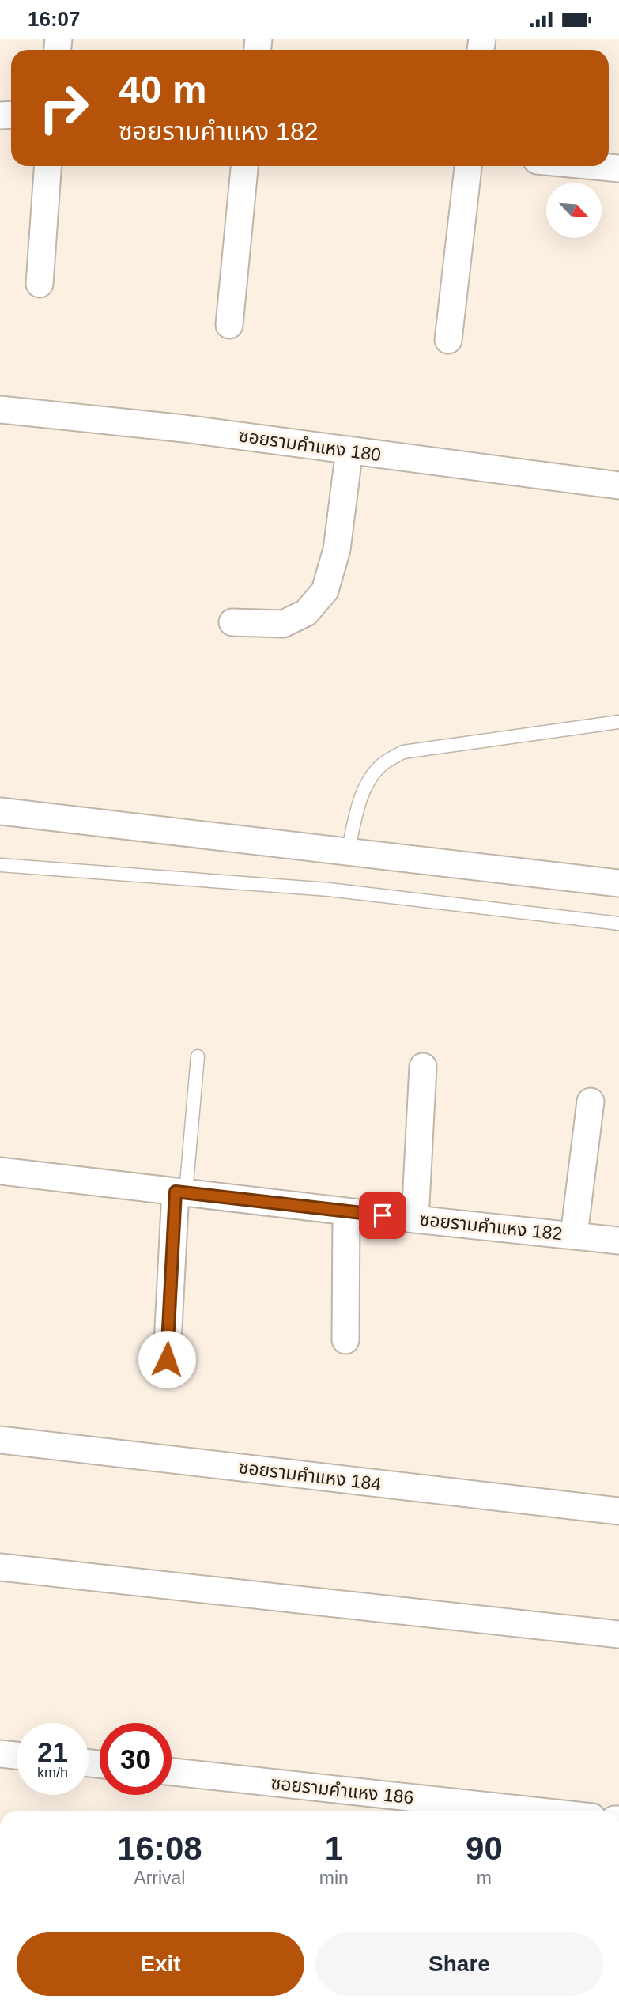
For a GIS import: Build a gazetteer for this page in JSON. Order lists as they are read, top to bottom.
{
  "streets": {
    "street": [
      "ซอยรามคำแหง 180",
      "ซอยรามคำแหง 182",
      "ซอยรามคำแหง 184",
      "ซอยรามคำแหง 186"
    ]
  },
  "north": "bottom right",
  "page": {
    "status": "16:07",
    "turn": ["40 m", "ซอยรามคำแหง 182"],
    "speed": "21 km/h",
    "limit": "30",
    "eta": [
      "16:08",
      "Arrival",
      "1",
      "min",
      "90",
      "m"
    ],
    "buttons": ["Exit", "Share"]
  }
}
